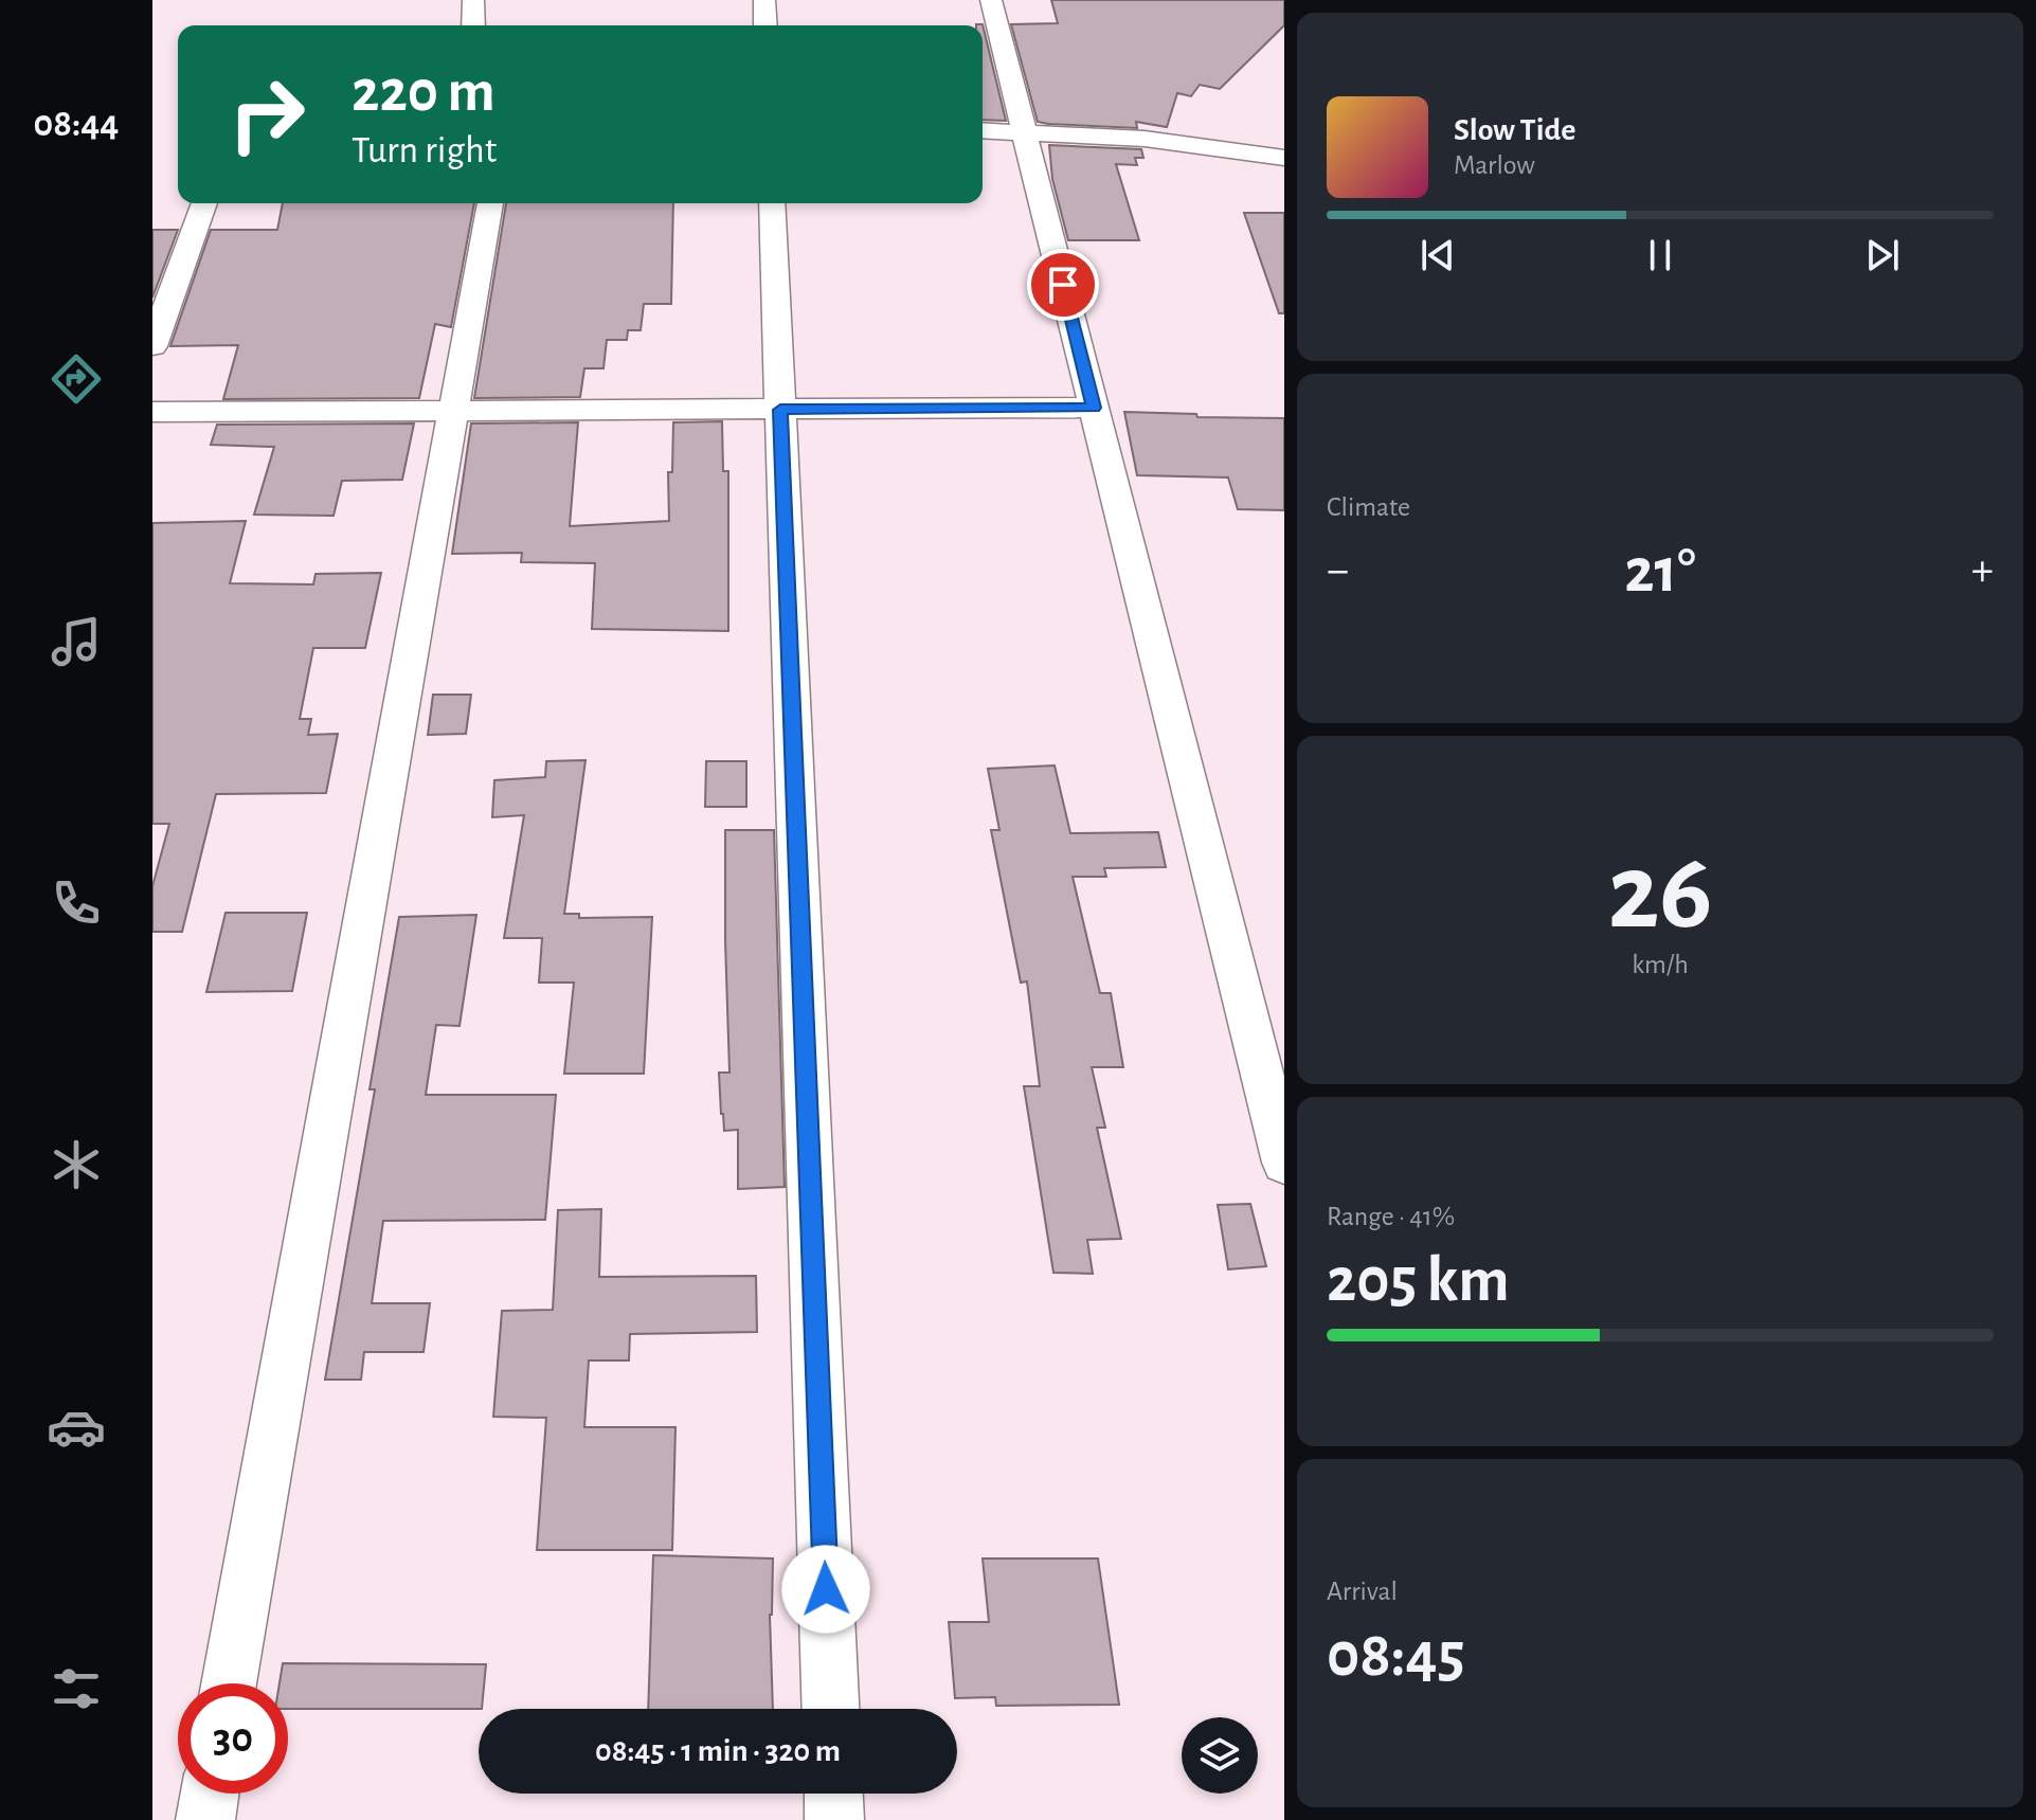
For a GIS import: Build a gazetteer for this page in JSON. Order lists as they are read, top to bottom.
{
  "page": {
    "tabs": "08:44",
    "turn": ["220 m", "Turn right"],
    "song": ["Slow Tide", "Marlow"],
    "tile": [
      "Climate",
      ["26", "km/h"],
      ["Range · 41%", "205 km"],
      ["Arrival", "08:45"]
    ],
    "heat": ["−", "21°", "+"],
    "limit": "30",
    "trip": "08:45 · 1 min · 320 m"
  }
}
